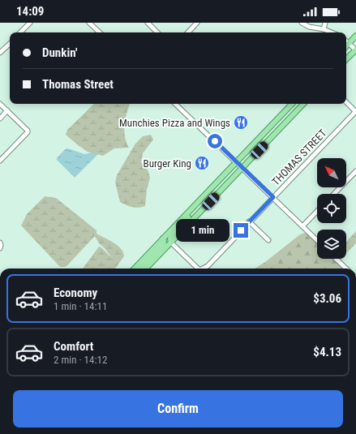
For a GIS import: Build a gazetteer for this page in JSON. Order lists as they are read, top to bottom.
{
  "streets": {
    "street": ["THOMAS STREET"]
  },
  "places": {
    "restaurant": ["Munchies Pizza and Wings", "Burger King"]
  },
  "north": "top left",
  "page": {
    "status": "14:09",
    "banner": ["Dunkin'", "Thomas Street"],
    "bubble": "1 min",
    "list": [
      {
        "name": "Economy",
        "note": "1 min · 14:11",
        "value": "$3.06"
      },
      {
        "name": "Comfort",
        "note": "2 min · 14:12",
        "value": "$4.13"
      }
    ],
    "buttons": "Confirm"
  }
}
